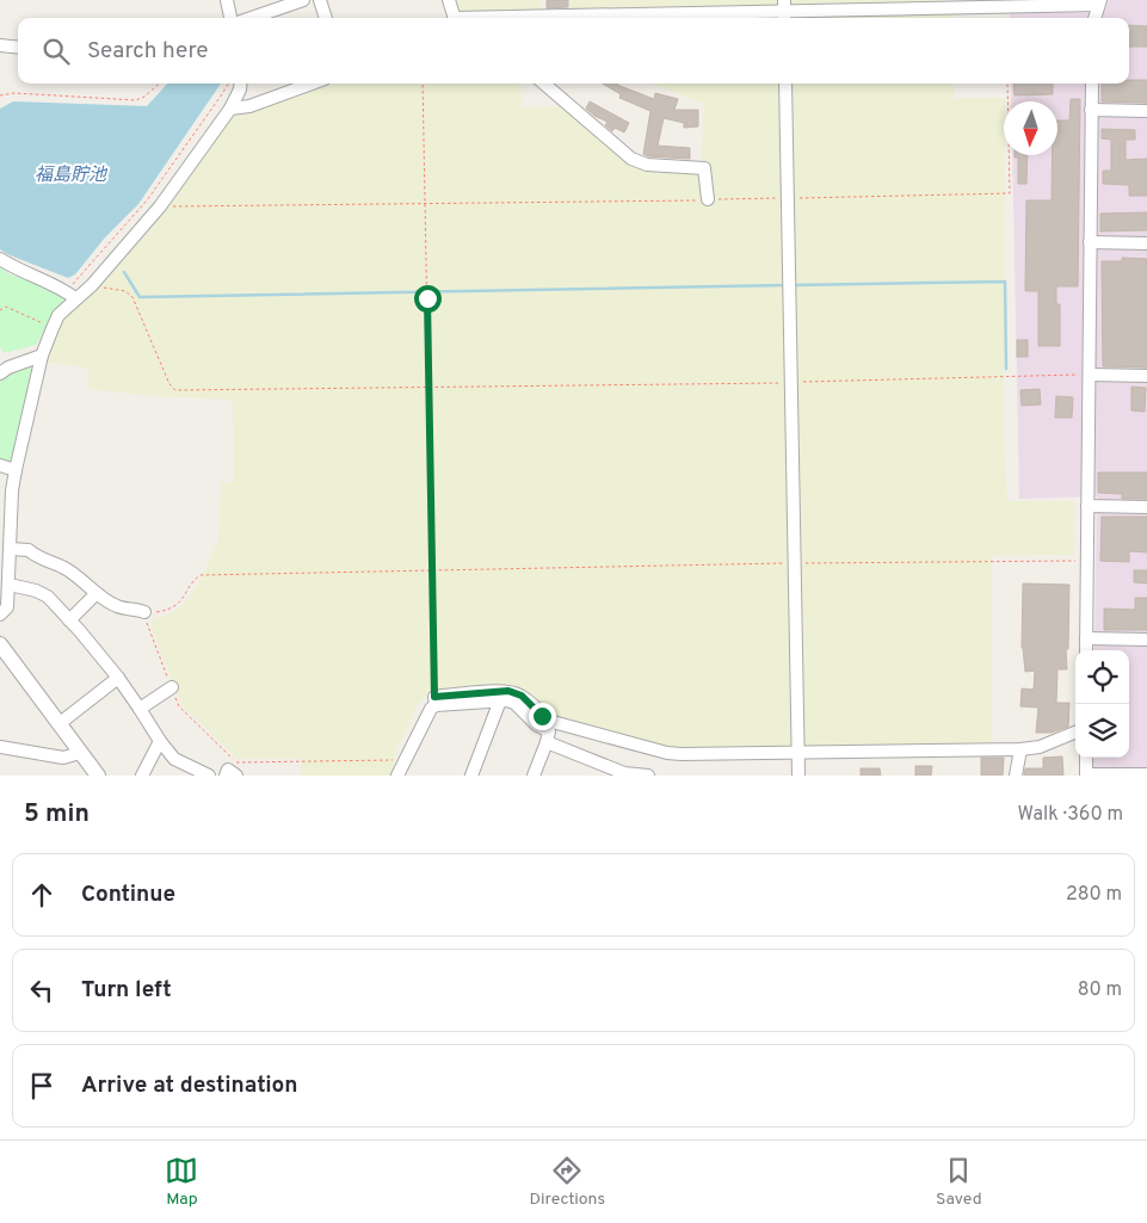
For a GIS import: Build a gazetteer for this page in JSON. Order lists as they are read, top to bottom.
{
  "water": ["福島貯池"],
  "north": "bottom",
  "page": {
    "search": "Search here",
    "heading": ["5 min", "Walk · 360 m"],
    "list": [
      ["Continue", "280 m"],
      ["Turn left", "80 m"],
      "Arrive at destination"
    ],
    "nav": ["Map", "Directions", "Saved"]
  }
}
